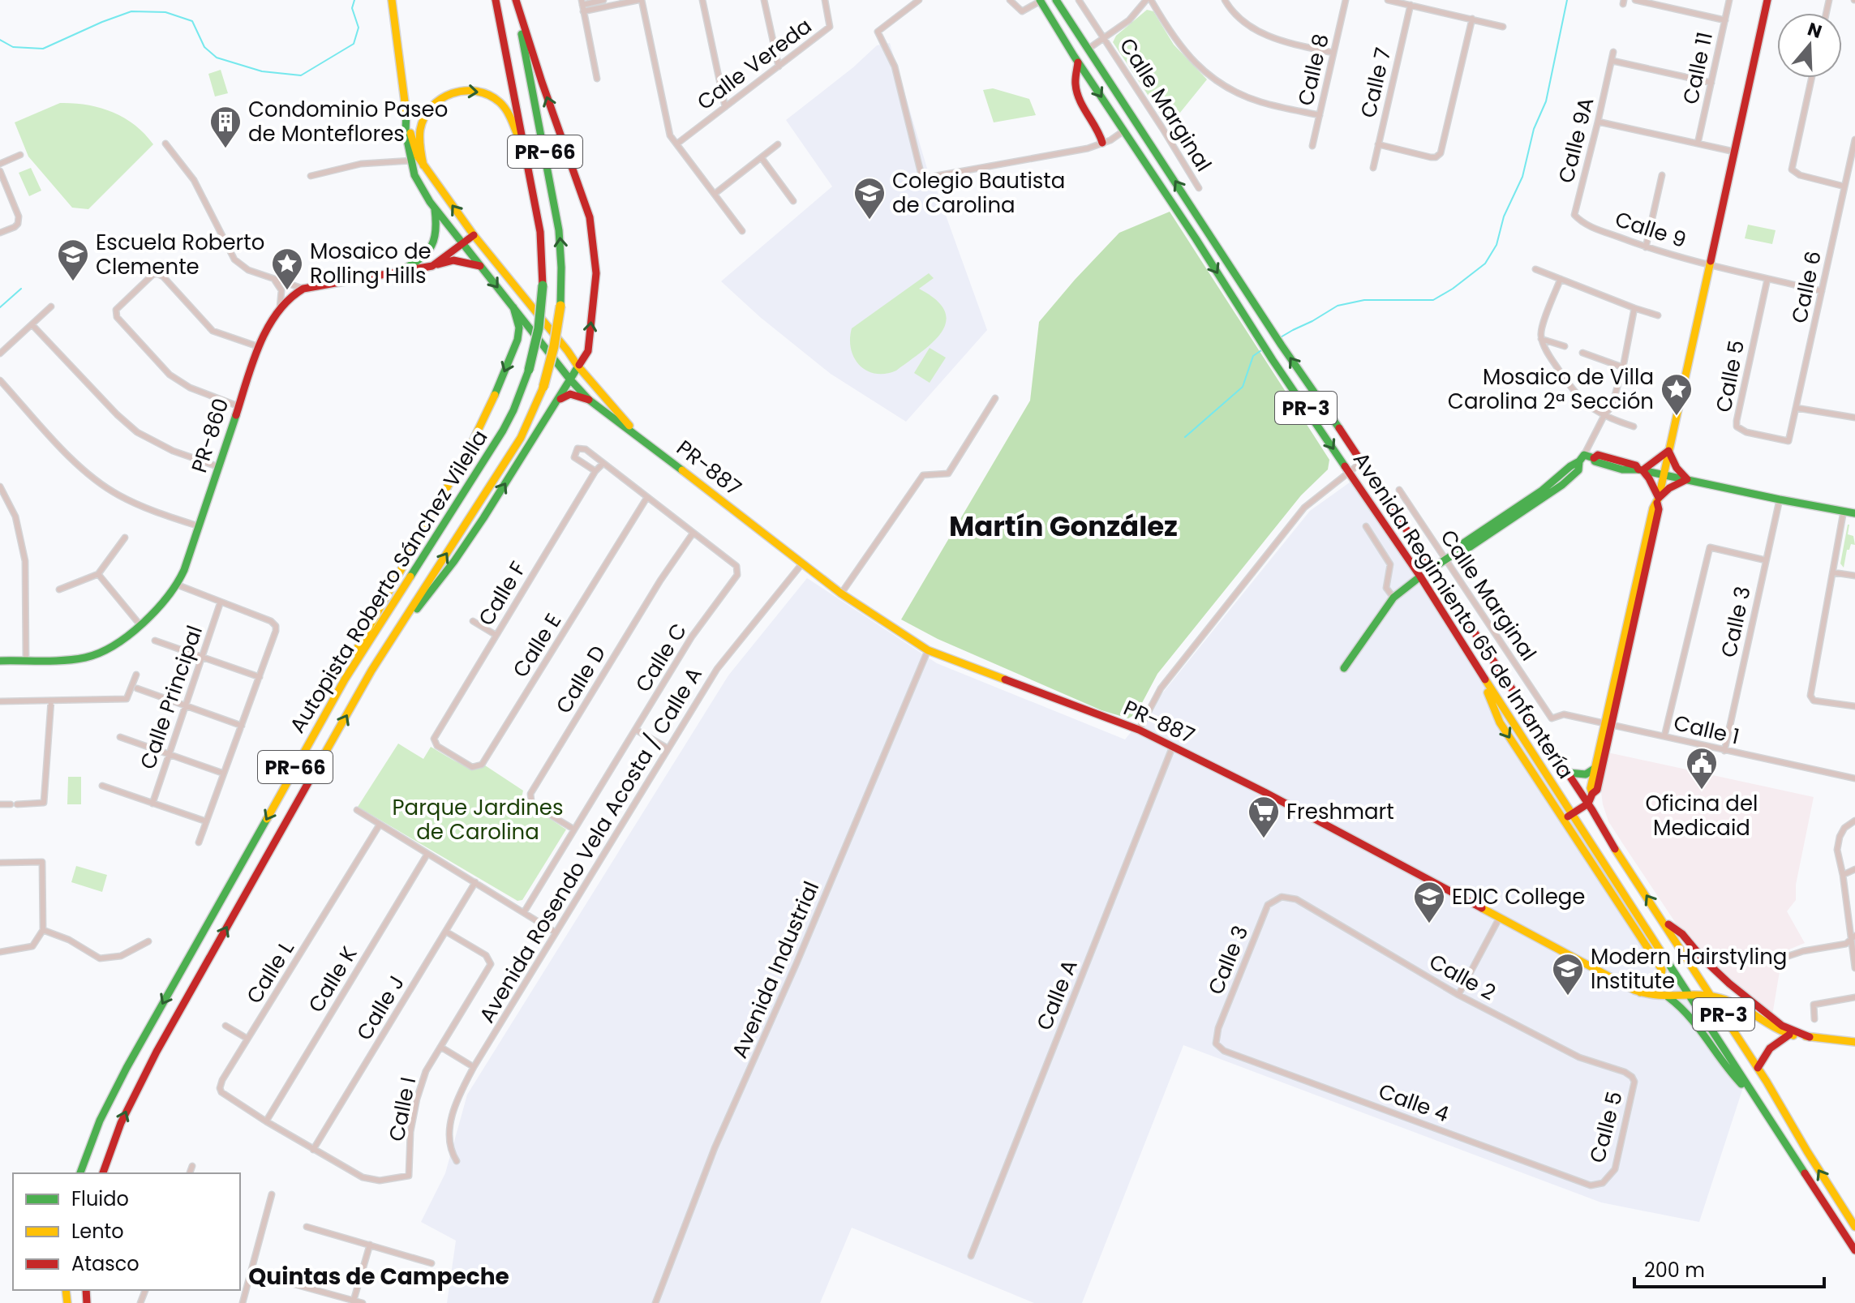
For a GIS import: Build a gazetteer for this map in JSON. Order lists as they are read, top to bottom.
{
  "streets": {
    "main road": [
      "PR-66",
      "PR-3",
      "PR-860",
      "PR-887",
      "Autopista Roberto Sánchez Vilella",
      "Avenida Regimiento 65 de Infantería"
    ],
    "street": [
      "Calle Vereda",
      "Calle 11",
      "Calle 8",
      "Calle 7",
      "Calle Marginal",
      "Calle 9A",
      "Calle 9",
      "Calle 6",
      "Calle 5",
      "Calle F",
      "Calle 3",
      "Calle E",
      "Calle C",
      "Calle D",
      "Calle Principal",
      "Calle 1",
      "Avenida Rosendo Vela Acosta / Calle A",
      "Avenida Industrial",
      "Calle L",
      "Calle 2",
      "Calle K",
      "Calle A",
      "Calle J",
      "Calle 4",
      "Calle I"
    ]
  },
  "crossings": [
    ["Calle Marginal", "Calle 1"],
    ["Calle 9A", "Calle 9"],
    ["Calle 6", "Calle 5"],
    ["Calle 5", "Calle 2"],
    ["Calle 5", "Calle 4"],
    ["PR-3", "PR-887"],
    ["PR-3", "Avenida Regimiento 65 de Infantería"],
    ["PR-887", "Avenida Regimiento 65 de Infantería"],
    ["PR-887", "Avenida Rosendo Vela Acosta / Calle A"],
    ["PR-887", "Avenida Industrial"],
    ["PR-887", "Calle A"],
    ["Calle F", "Calle E"],
    ["Calle F", "Calle C"],
    ["Calle 3", "Calle 1"],
    ["Calle 3", "Calle 2"],
    ["Calle 3", "Calle 4"],
    ["Calle E", "Calle C"],
    ["Calle C", "Calle D"],
    ["Calle L", "Calle K"],
    ["Calle L", "Calle I"],
    ["Calle K", "Calle I"],
    ["Calle J", "Calle I"]
  ],
  "districts": ["Martín González", "Quintas de Campeche"],
  "parks": ["Parque Jardines de Carolina"],
  "places": {
    "building": ["Condominio Paseo de Monteflores"],
    "school or university": [
      "Colegio Bautista de Carolina",
      "Escuela Roberto Clemente",
      "EDIC College",
      "Modern Hairstyling Institute"
    ],
    "place": ["Mosaico de Rolling Hills", "Mosaico de Villa Carolina 2ª Sección"],
    "public building": ["Oficina del Medicaid"],
    "supermarket": ["Freshmart"]
  },
  "legend": ["Fluido", "Lento", "Atasco"],
  "scale_bar": "200 m",
  "north": "top"
}
